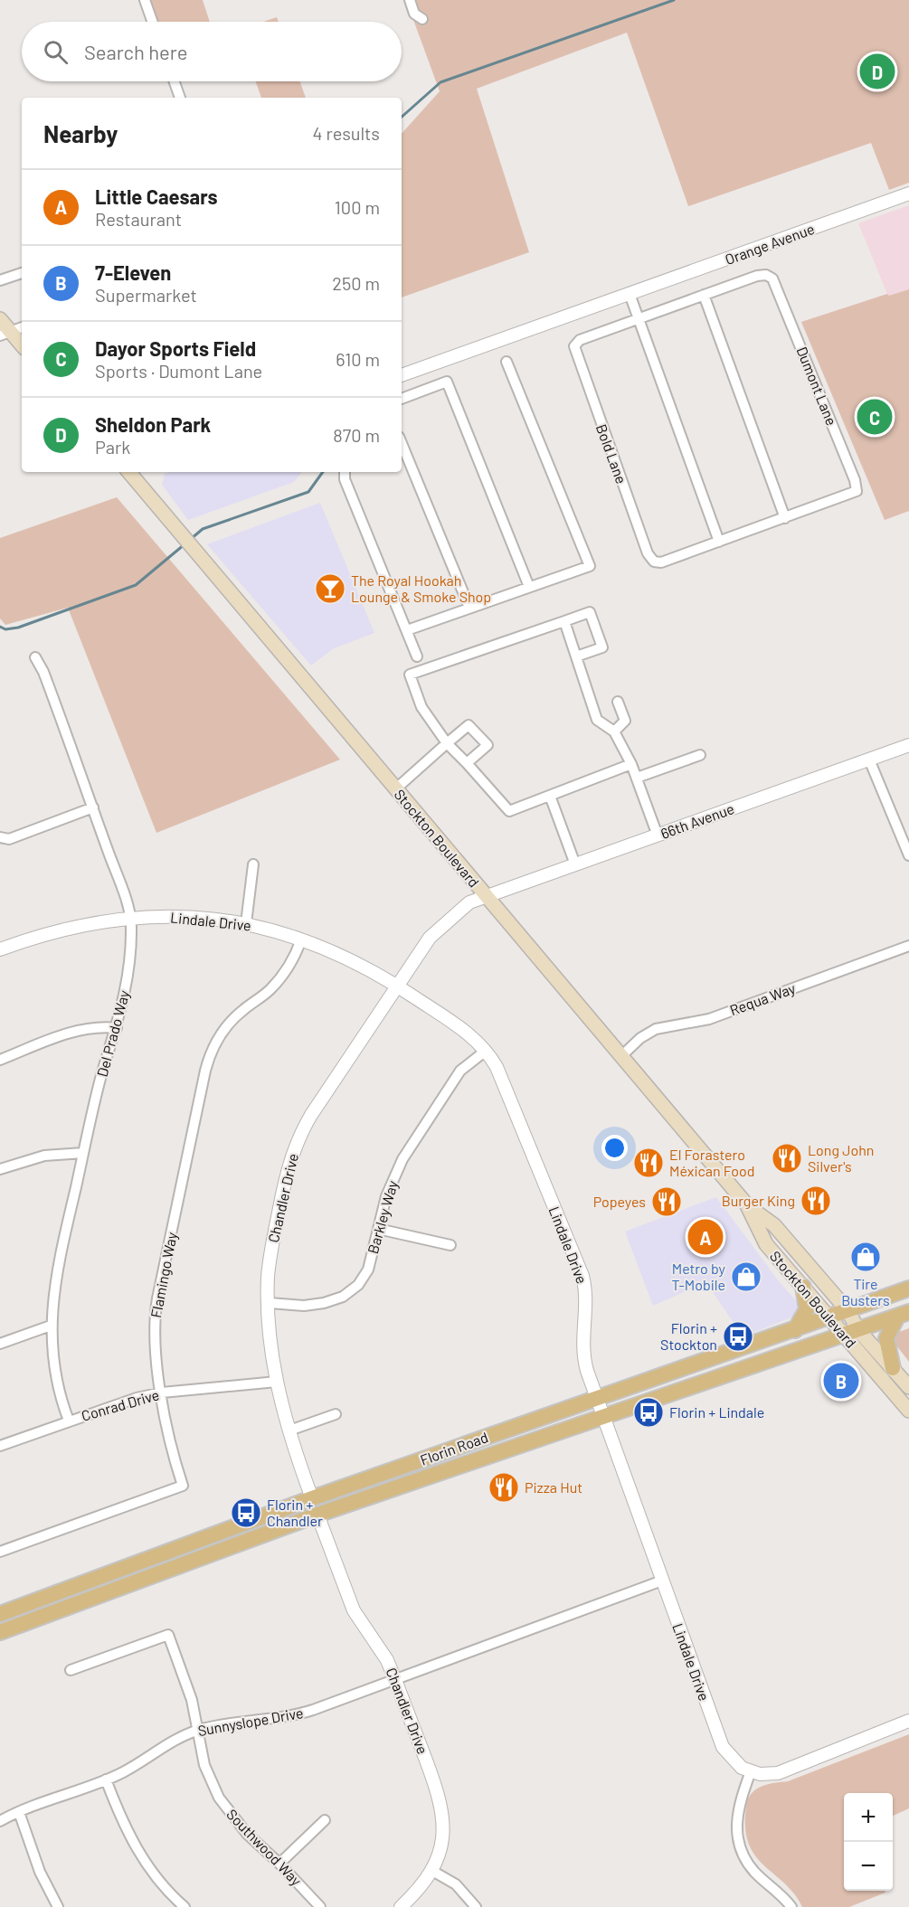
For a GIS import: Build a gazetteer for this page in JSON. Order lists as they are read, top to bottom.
{
  "streets": {
    "main road": ["Stockton Boulevard", "Florin Road"],
    "street": [
      "Orange Avenue",
      "Dumont Lane",
      "Bold Lane",
      "66th Avenue",
      "Lindale Drive",
      "Requa Way",
      "Del Prado Way",
      "Chandler Drive",
      "Barkley Way",
      "Flamingo Way",
      "Conrad Drive",
      "Sunnyslope Drive",
      "Southwood Way"
    ]
  },
  "crossings": [
    ["Dumont Lane", "Bold Lane"],
    ["66th Avenue", "Stockton Boulevard"],
    ["66th Avenue", "Chandler Drive"],
    ["Stockton Boulevard", "Requa Way"],
    ["Stockton Boulevard", "Chandler Drive"],
    ["Stockton Boulevard", "Florin Road"],
    ["Lindale Drive", "Del Prado Way"],
    ["Lindale Drive", "Chandler Drive"],
    ["Lindale Drive", "Barkley Way"],
    ["Lindale Drive", "Flamingo Way"],
    ["Lindale Drive", "Florin Road"],
    ["Lindale Drive", "Sunnyslope Drive"],
    ["Del Prado Way", "Conrad Drive"],
    ["Chandler Drive", "Barkley Way"],
    ["Chandler Drive", "Conrad Drive"],
    ["Chandler Drive", "Florin Road"],
    ["Chandler Drive", "Sunnyslope Drive"],
    ["Flamingo Way", "Conrad Drive"],
    ["Sunnyslope Drive", "Southwood Way"]
  ],
  "places": {
    "bar": ["The Royal Hookah Lounge & Smoke Shop"],
    "restaurant": [
      "Long John Silver's",
      "El Forastero Méxican Food",
      "Burger King",
      "Popeyes",
      "Pizza Hut"
    ],
    "shop": ["Tire Busters", "Metro by T-Mobile"],
    "bus stop": ["Florin + Stockton", "Florin + Lindale", "Florin + Chandler"]
  },
  "page": {
    "search": "Search here",
    "pins": [
      "D",
      "C",
      "A",
      "B"
    ],
    "heading": ["Nearby", "4 results"],
    "list": [
      {
        "mark": "A",
        "name": "Little Caesars",
        "note": "Restaurant",
        "value": "100 m"
      },
      {
        "mark": "B",
        "name": "7-Eleven",
        "note": "Supermarket",
        "value": "250 m"
      },
      {
        "mark": "C",
        "name": "Dayor Sports Field",
        "note": "Sports · Dumont Lane",
        "value": "610 m"
      },
      {
        "mark": "D",
        "name": "Sheldon Park",
        "note": "Park",
        "value": "870 m"
      }
    ],
    "map_buttons": ["+", "−"]
  }
}
